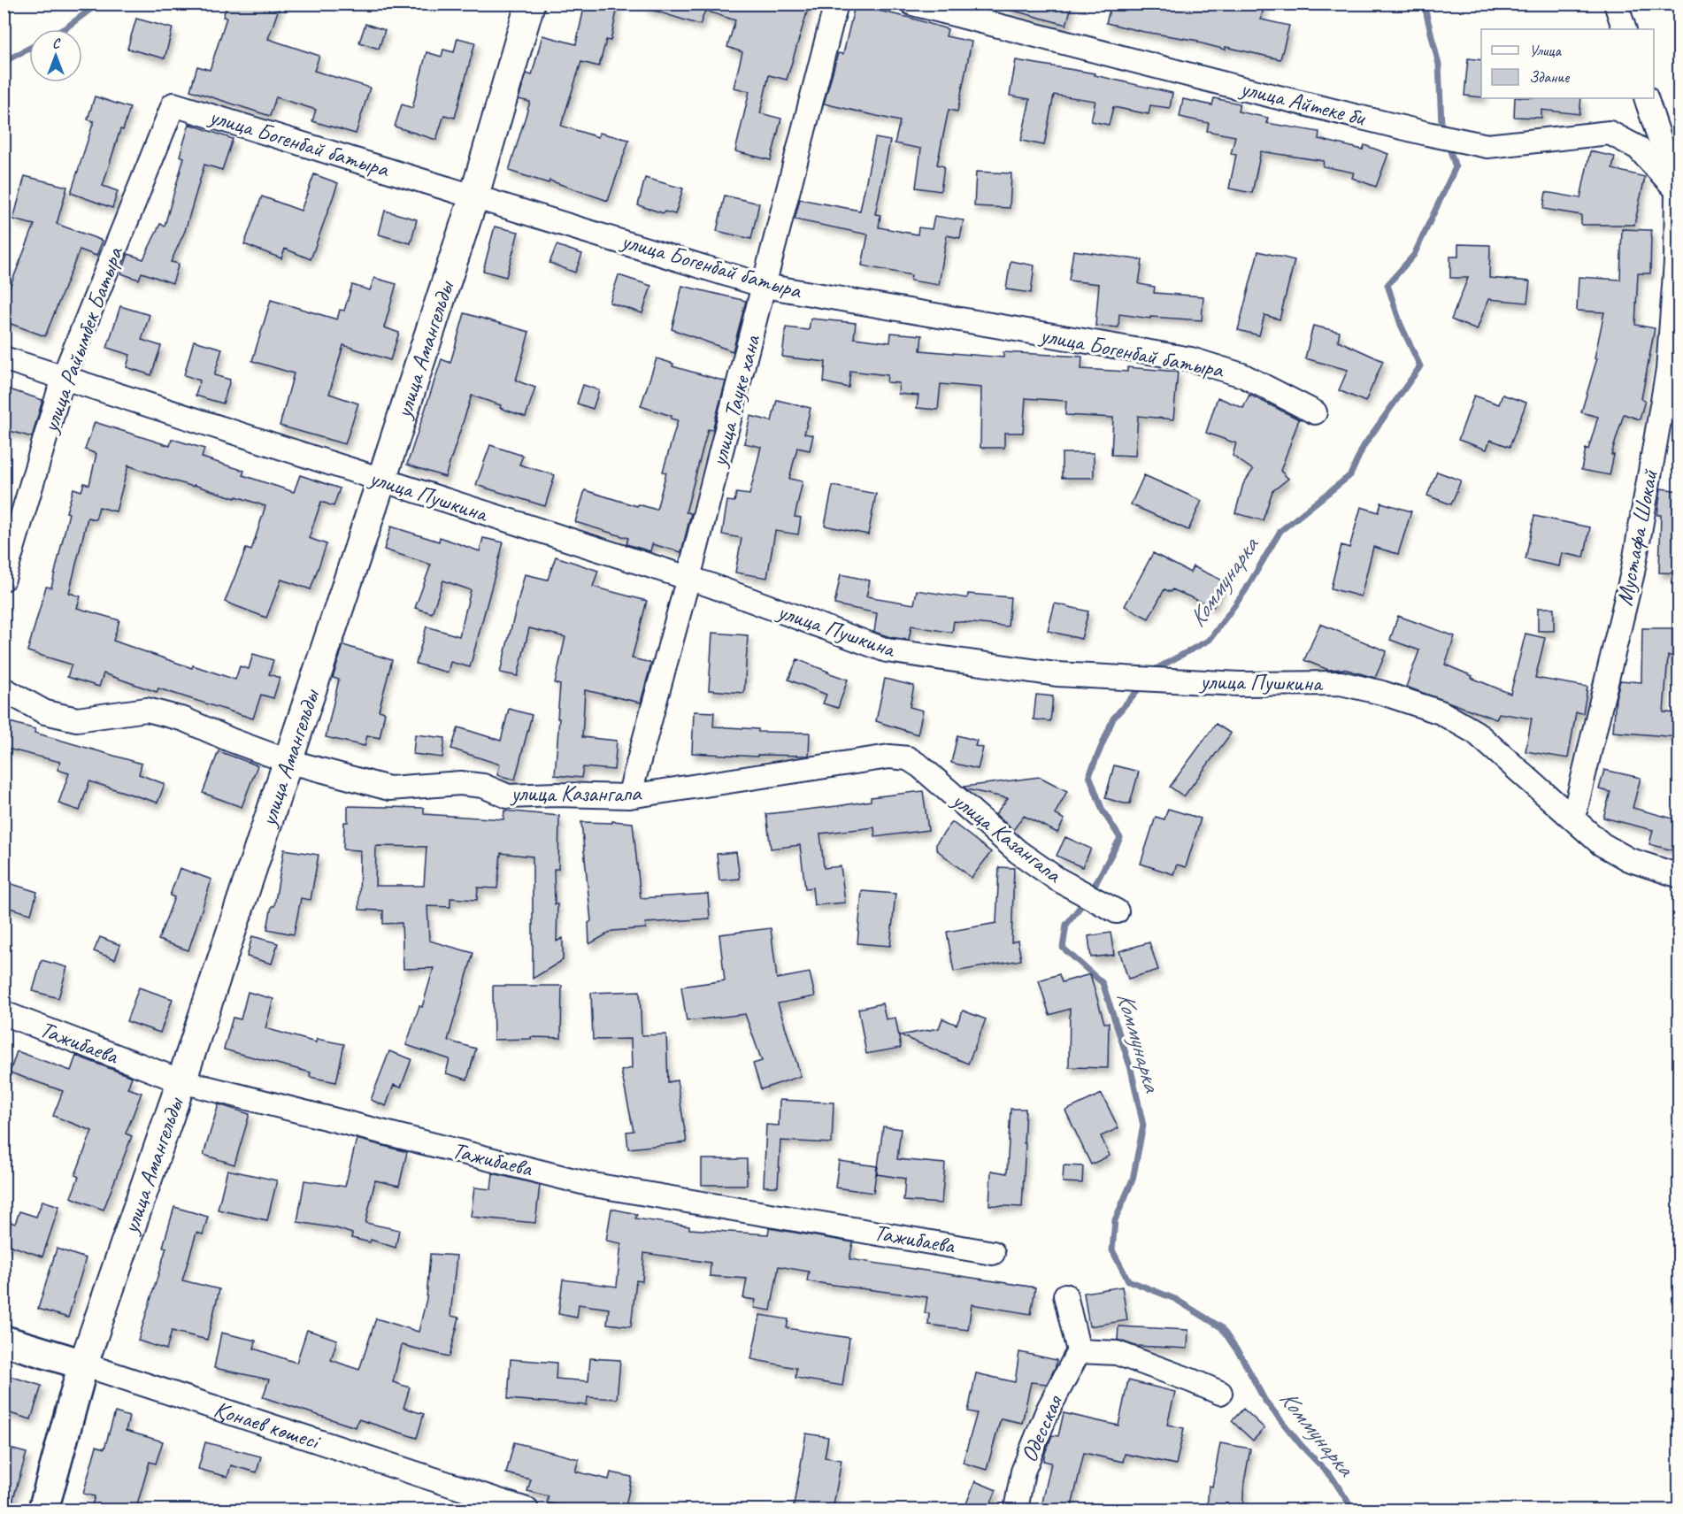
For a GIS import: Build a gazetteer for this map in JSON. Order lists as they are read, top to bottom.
{
  "streets": {
    "main road": ["улица Амангельды", "Қонаев көшесі"],
    "street": [
      "улица Айтеке би",
      "улица Богенбай батыра",
      "улица Райымбек Батыра",
      "улица Тауке хана",
      "улица Пушкина",
      "Мустафа Шокай",
      "улица Казангапа",
      "Тажибаева",
      "Одесская"
    ]
  },
  "crossings": [
    ["улица Айтеке би", "Мустафа Шокай"],
    ["улица Богенбай батыра", "улица Райымбек Батыра"],
    ["улица Богенбай батыра", "улица Амангельды"],
    ["улица Богенбай батыра", "улица Тауке хана"],
    ["улица Райымбек Батыра", "улица Пушкина"],
    ["улица Амангельды", "улица Пушкина"],
    ["улица Амангельды", "улица Казангапа"],
    ["улица Амангельды", "Тажибаева"],
    ["улица Амангельды", "Қонаев көшесі"],
    ["улица Тауке хана", "улица Пушкина"],
    ["улица Тауке хана", "улица Казангапа"],
    ["улица Пушкина", "Мустафа Шокай"]
  ],
  "water": ["Коммунарка"],
  "legend": ["Улица", "Здание"],
  "north": "top"
}
